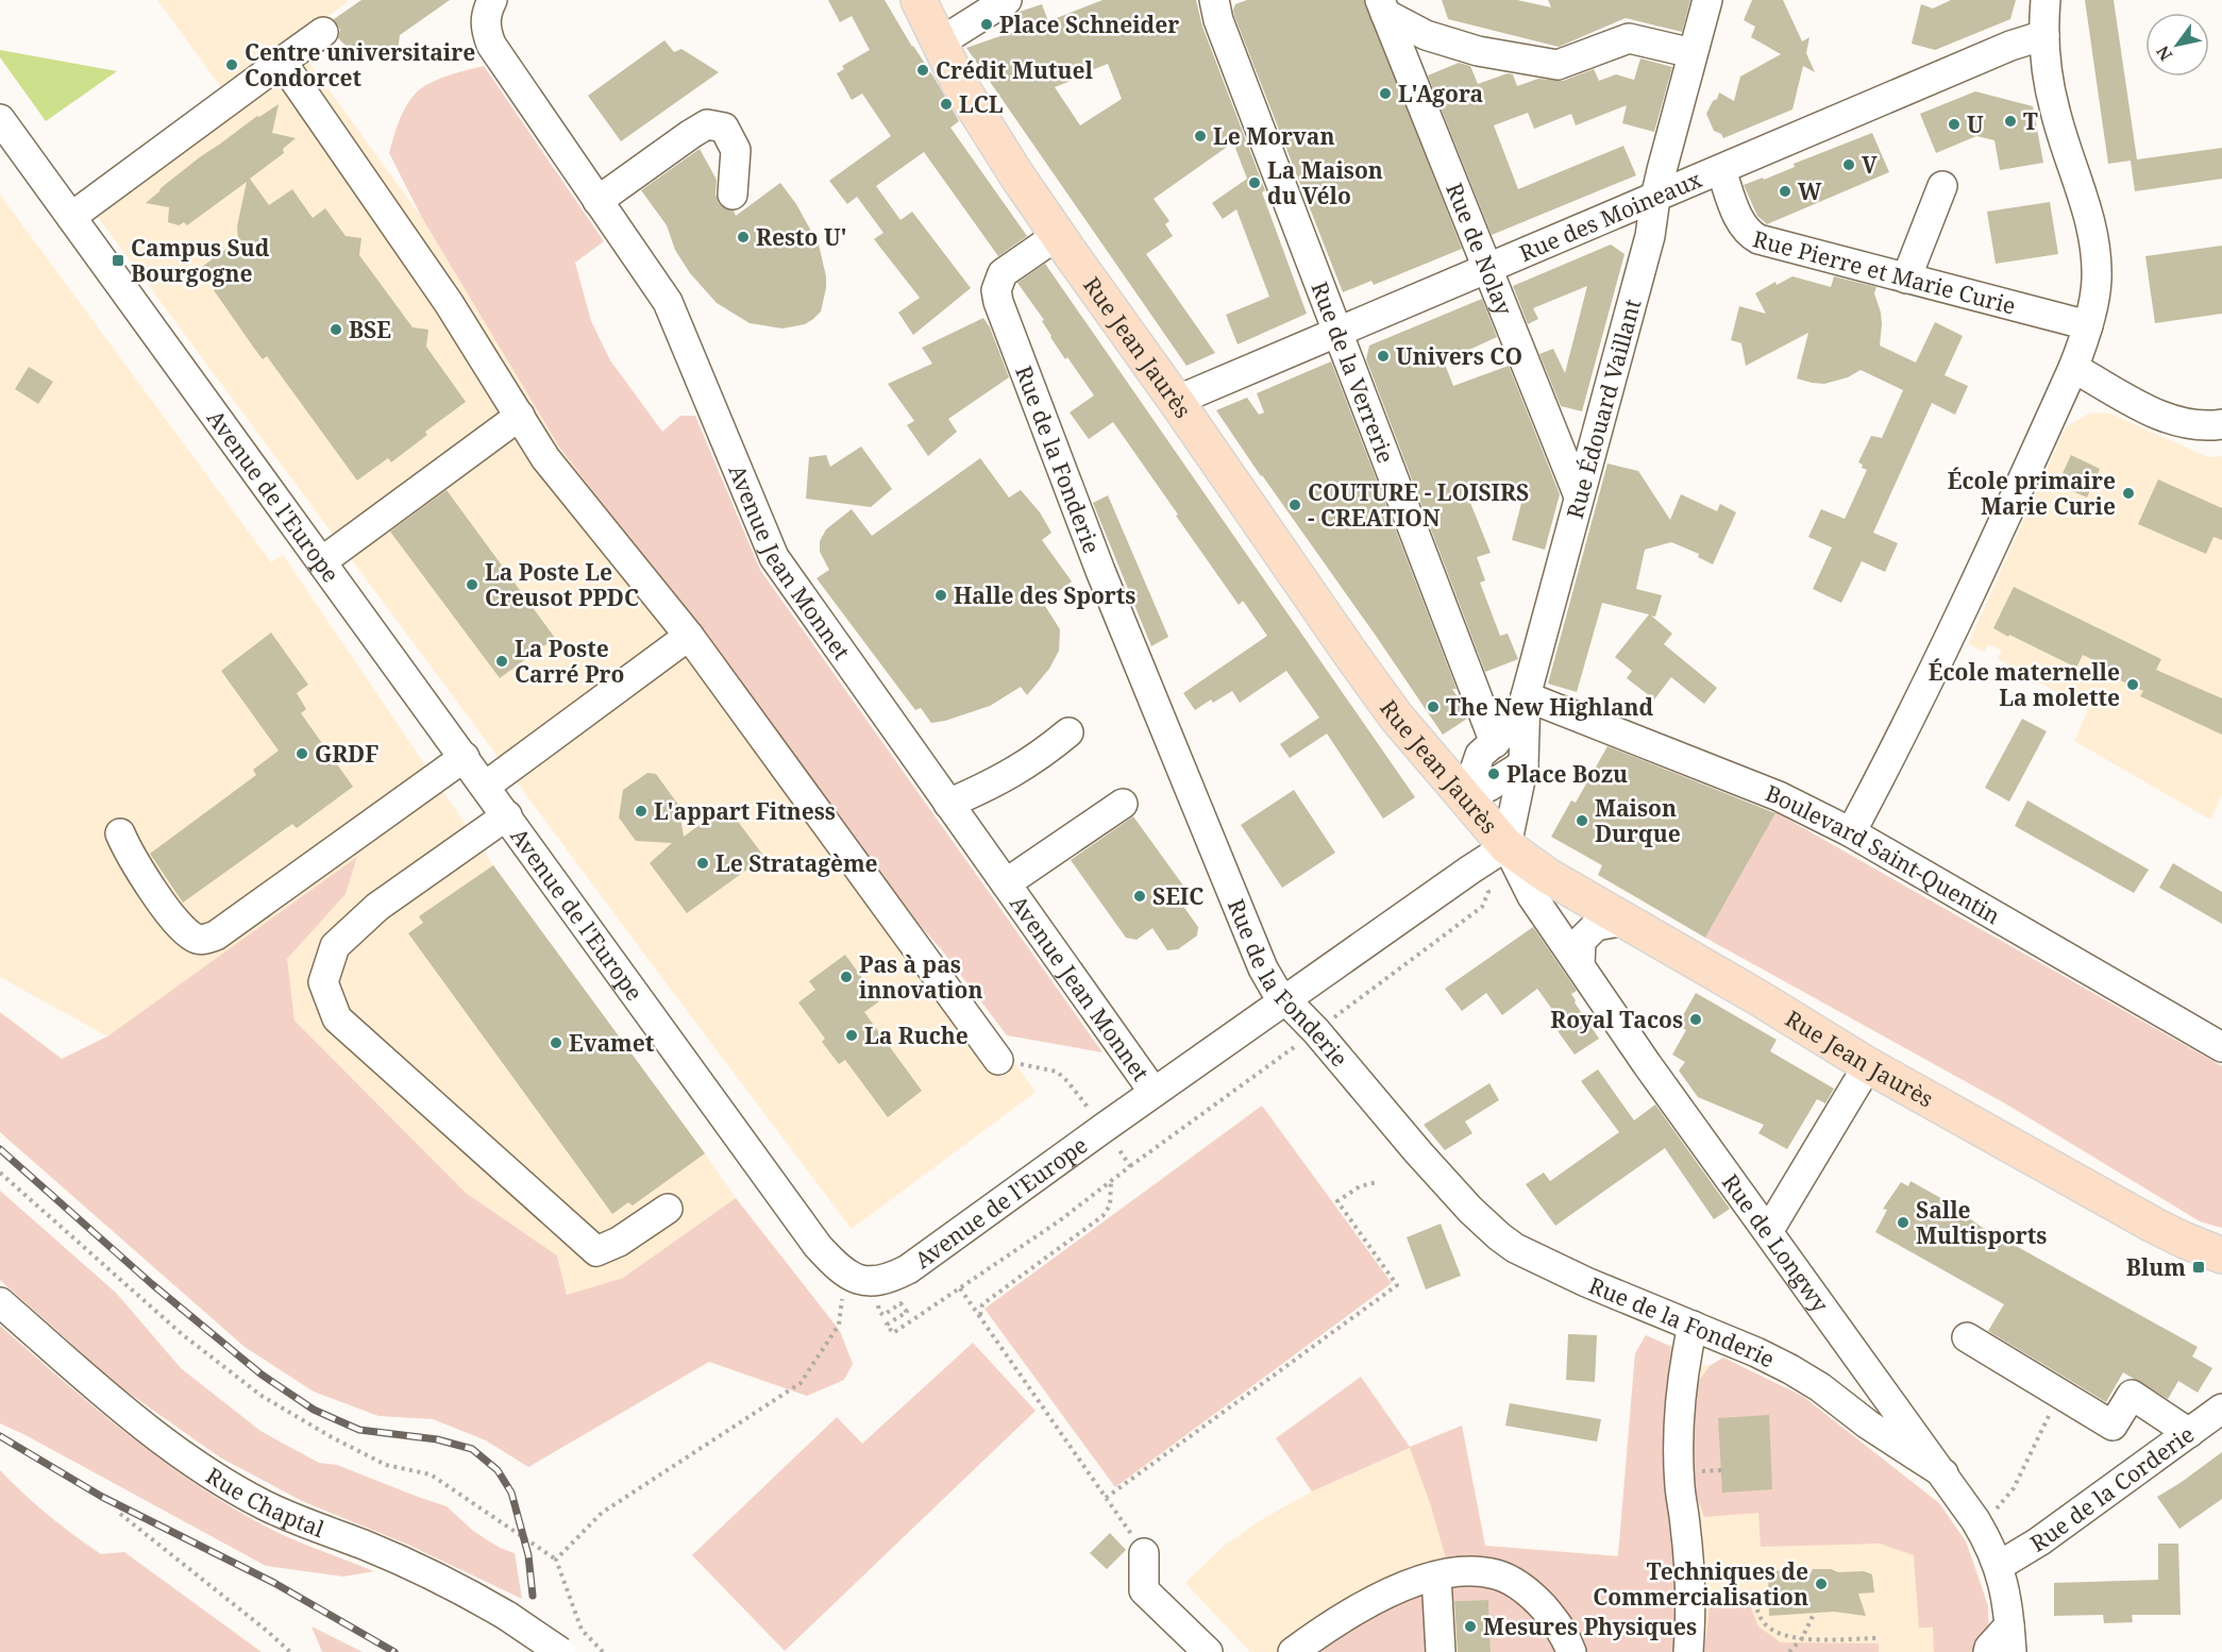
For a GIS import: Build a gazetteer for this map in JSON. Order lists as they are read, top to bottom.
{
  "streets": {
    "main road": ["Rue Jean Jaurès"],
    "street": [
      "Rue des Moineaux",
      "Rue de Nolay",
      "Rue Pierre et Marie Curie",
      "Rue de la Verrerie",
      "Rue Édouard Vaillant",
      "Rue de la Fonderie",
      "Avenue de l'Europe",
      "Avenue Jean Monnet",
      "Boulevard Saint-Quentin",
      "Rue de Longwy",
      "Rue de la Corderie",
      "Rue Chaptal"
    ]
  },
  "crossings": [
    ["Rue des Moineaux", "Rue de Nolay"],
    ["Rue des Moineaux", "Rue Pierre et Marie Curie"],
    ["Rue des Moineaux", "Rue Jean Jaurès"],
    ["Rue des Moineaux", "Rue de la Verrerie"],
    ["Rue des Moineaux", "Rue Édouard Vaillant"],
    ["Rue de Nolay", "Rue Édouard Vaillant"],
    ["Rue Jean Jaurès", "Rue Édouard Vaillant"],
    ["Rue Jean Jaurès", "Rue de la Fonderie"],
    ["Rue Jean Jaurès", "Avenue de l'Europe"],
    ["Rue Jean Jaurès", "Rue de Longwy"],
    ["Rue Édouard Vaillant", "Avenue de l'Europe"],
    ["Rue Édouard Vaillant", "Boulevard Saint-Quentin"],
    ["Rue Édouard Vaillant", "Rue de Longwy"],
    ["Rue de la Fonderie", "Avenue de l'Europe"],
    ["Rue de la Fonderie", "Rue de Longwy"],
    ["Avenue de l'Europe", "Avenue Jean Monnet"],
    ["Avenue de l'Europe", "Rue de Longwy"],
    ["Rue de Longwy", "Rue de la Corderie"]
  ],
  "places": {
    "other": [
      "Place Schneider",
      "Centre universitaire Condorcet",
      "Crédit Mutuel",
      "L'Agora",
      "LCL",
      "T",
      "U",
      "Le Morvan",
      "V",
      "La Maison du Vélo",
      "W",
      "Resto U'",
      "BSE",
      "Univers CO",
      "École primaire Marie Curie",
      "COUTURE - LOISIRS - CREATION",
      "La Poste Le Creusot PPDC",
      "Halle des Sports",
      "La Poste Carré Pro",
      "École maternelle La molette",
      "The New Highland",
      "GRDF",
      "Place Bozu",
      "L'appart Fitness",
      "Maison Durque",
      "Le Stratagème",
      "SEIC",
      "Pas à pas innovation",
      "Royal Tacos",
      "La Ruche",
      "Evamet",
      "Salle Multisports",
      "Techniques de Commercialisation",
      "Mesures Physiques"
    ],
    "transit": ["Campus Sud Bourgogne", "Blum"]
  },
  "north": "bottom left"
}
